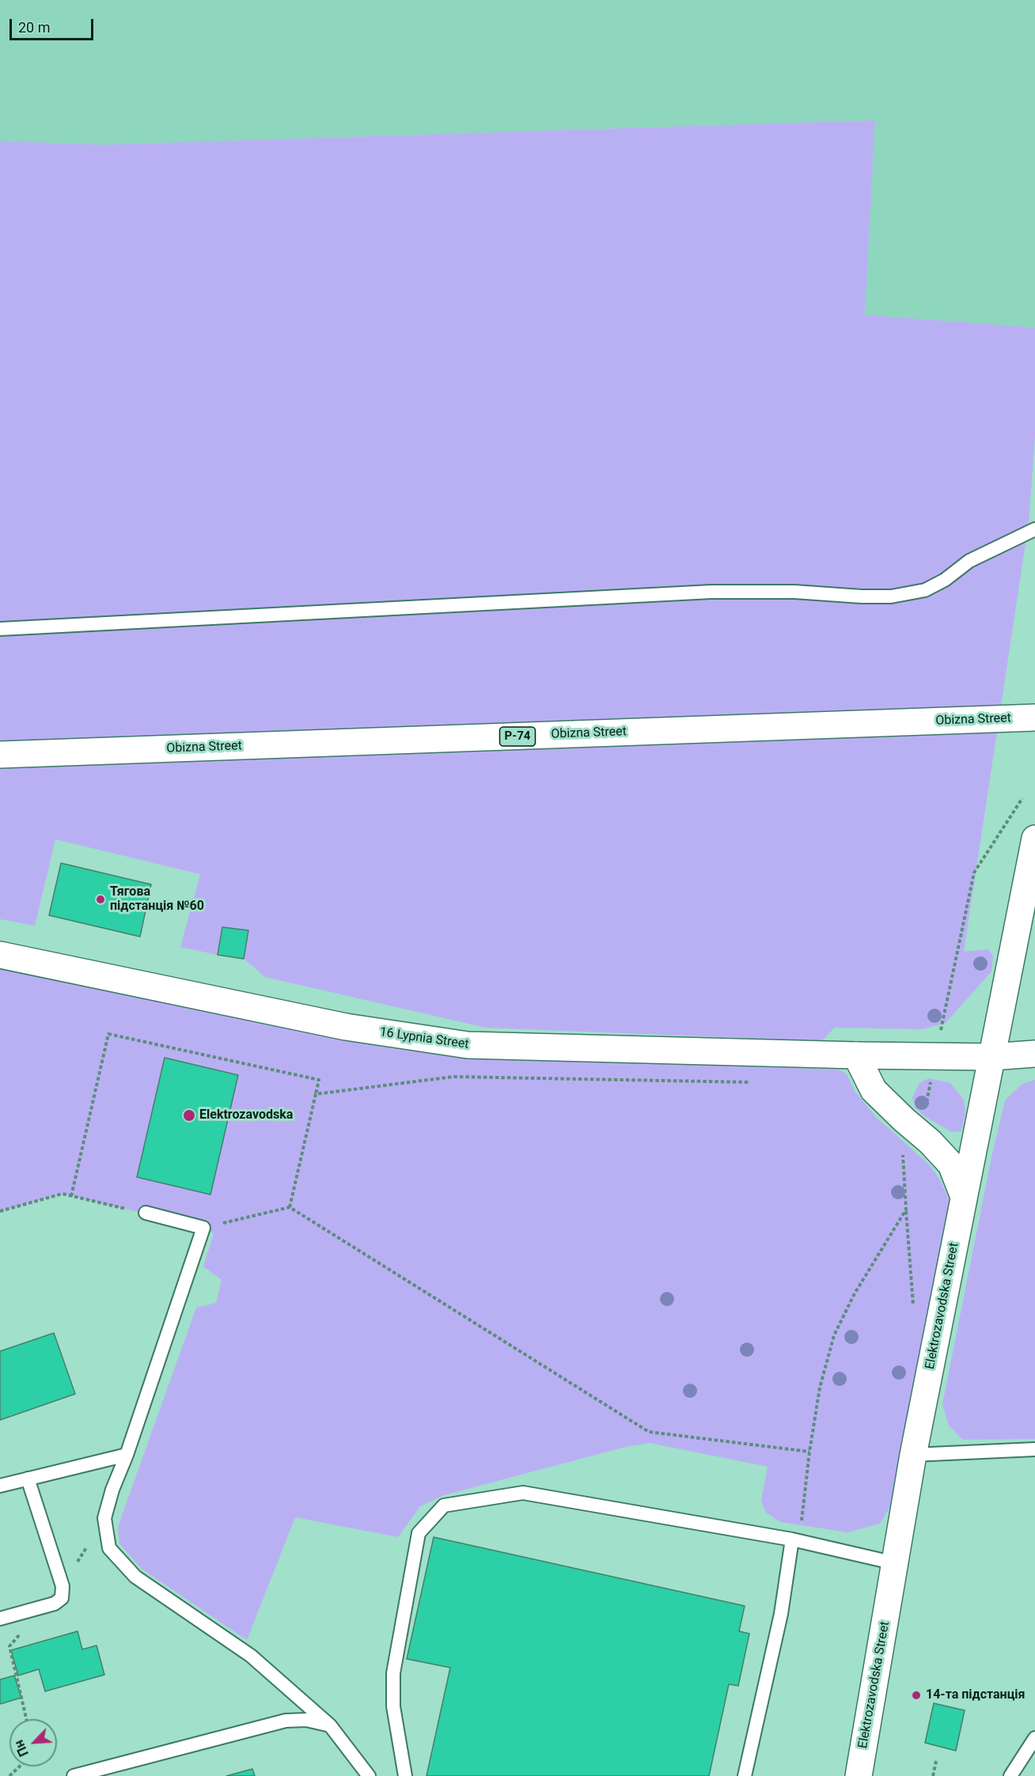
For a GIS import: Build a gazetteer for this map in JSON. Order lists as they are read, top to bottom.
{
  "streets": {
    "main road": [
      "Obizna Street",
      "Р-74",
      "16 Lypnia Street",
      "Elektrozavodska Street"
    ]
  },
  "crossings": [
    ["16 Lypnia Street", "Elektrozavodska Street"]
  ],
  "places": ["Тягова підстанція №60", "Elektrozavodska", "14-та підстанція"],
  "scale_bar": "20 m",
  "north": "bottom left"
}
